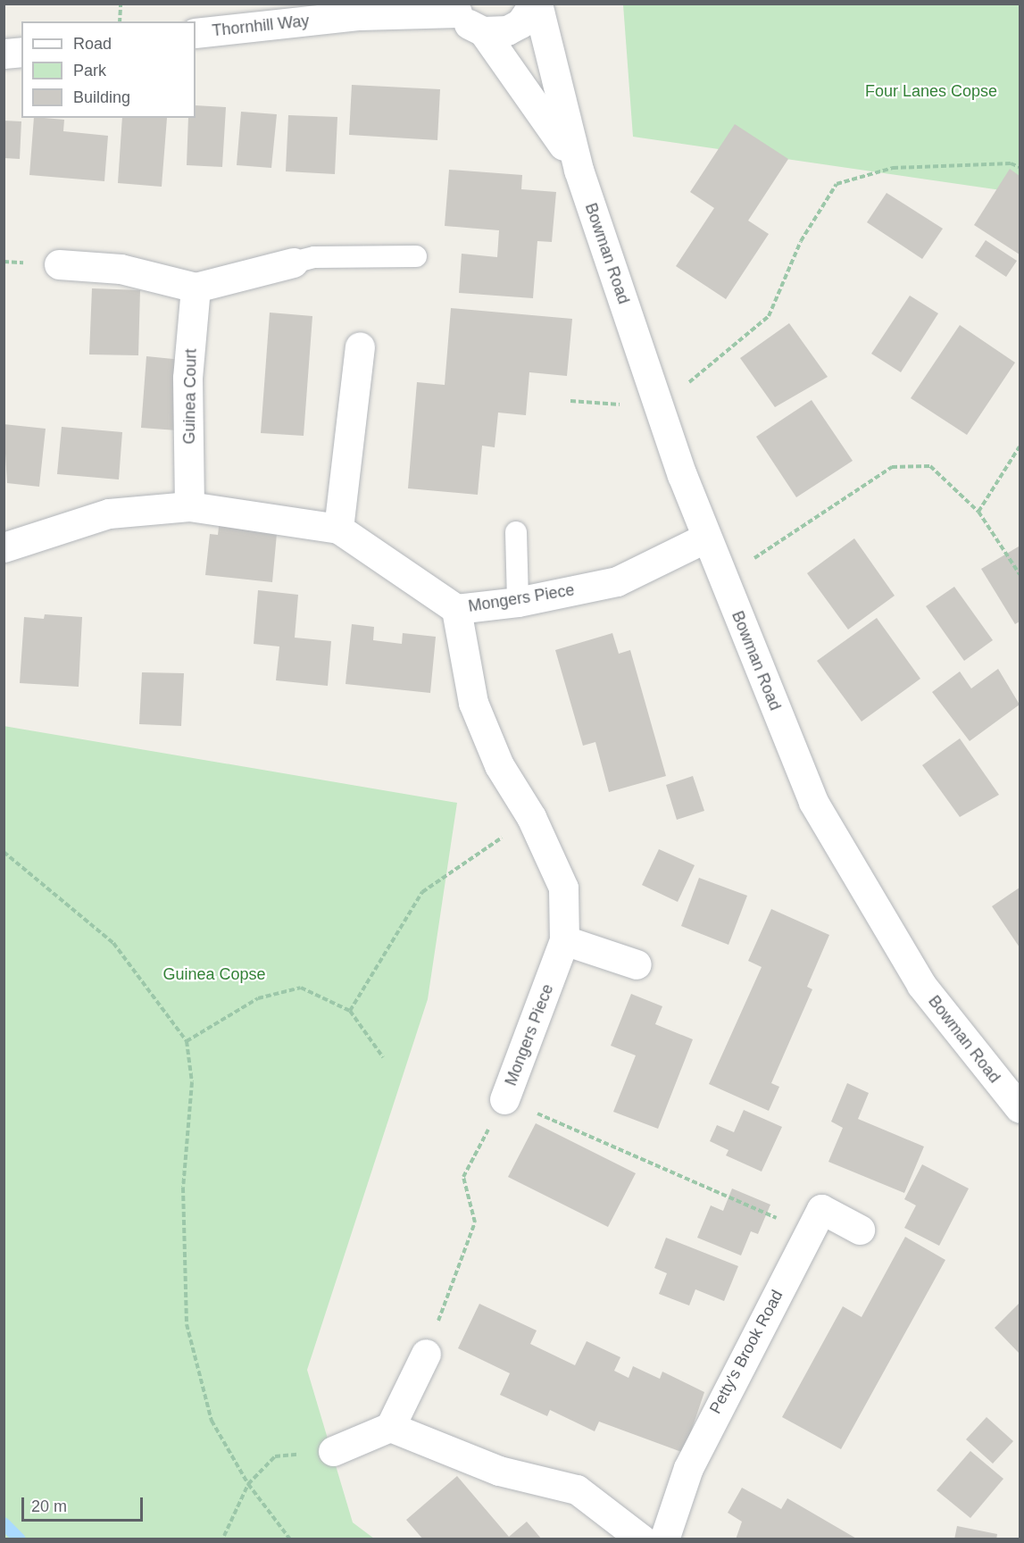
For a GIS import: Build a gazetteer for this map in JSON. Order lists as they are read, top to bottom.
{
  "streets": {
    "street": [
      "Thornhill Way",
      "Bowman Road",
      "Guinea Court",
      "Mongers Piece",
      "Petty's Brook Road"
    ]
  },
  "crossings": [
    ["Thornhill Way", "Bowman Road"],
    ["Bowman Road", "Mongers Piece"]
  ],
  "parks": ["Four Lanes Copse", "Guinea Copse"],
  "legend": ["Road", "Park", "Building"],
  "scale_bar": "20 m"
}
